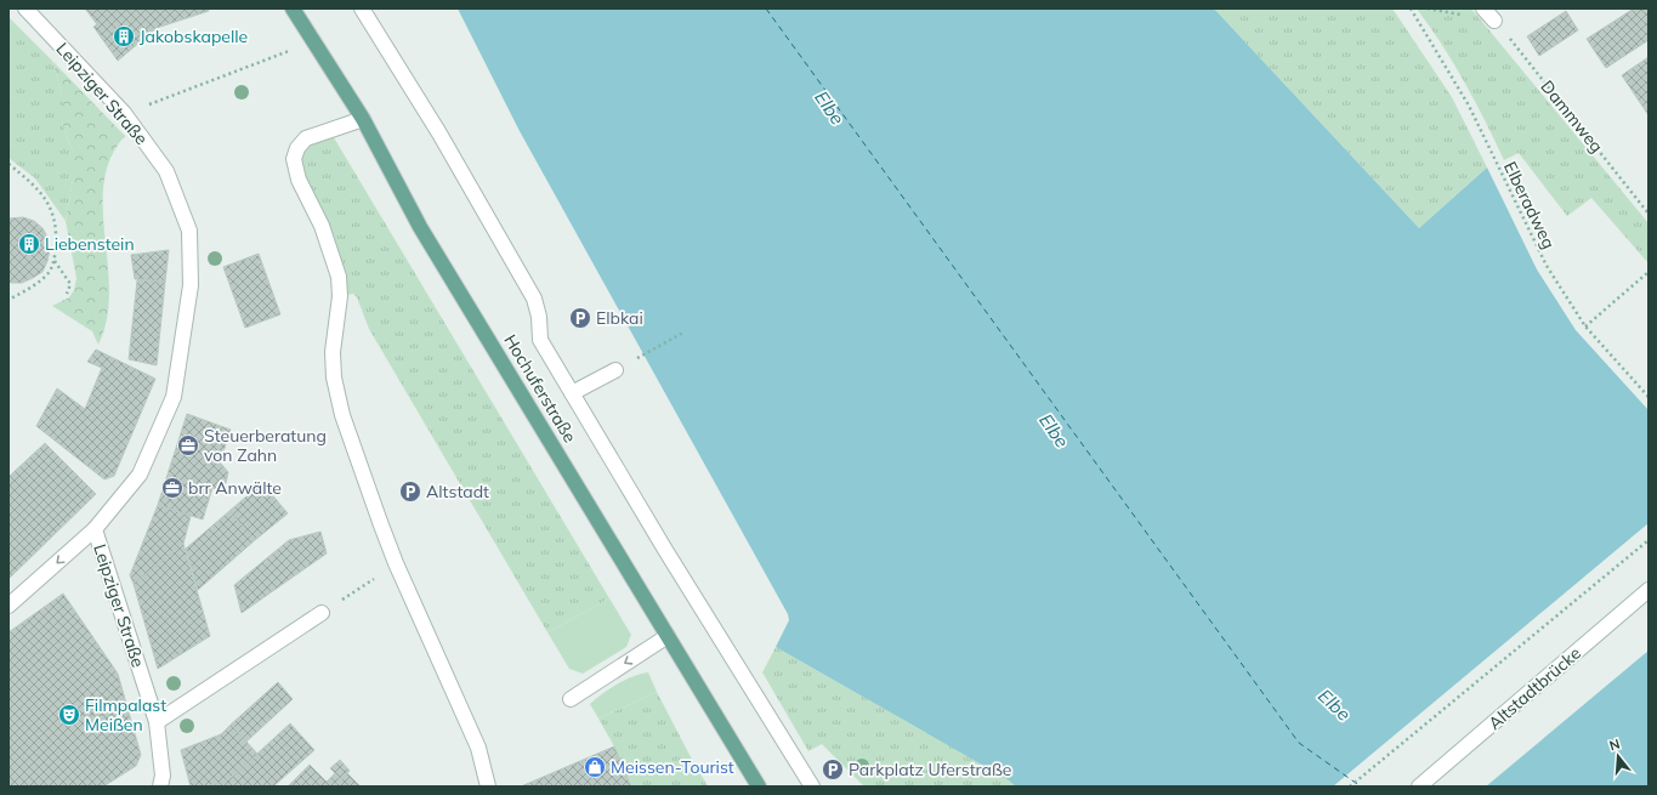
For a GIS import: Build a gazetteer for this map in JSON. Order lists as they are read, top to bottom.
{
  "streets": {
    "main road": ["Hochuferstraße"],
    "street": ["Leipziger Straße", "Altstadtbrücke"],
    "path": ["Dammweg", "Elberadweg"]
  },
  "water": ["Elbe"],
  "places": {
    "building": ["Jakobskapelle", "Liebenstein"],
    "parking": ["Elbkai", "Altstadt", "Parkplatz Uferstraße"],
    "office": ["Steuerberatung von Zahn", "brr Anwälte"],
    "theatre": ["Filmpalast Meißen"],
    "shop": ["Meissen-Tourist"]
  },
  "north": "top"
}
